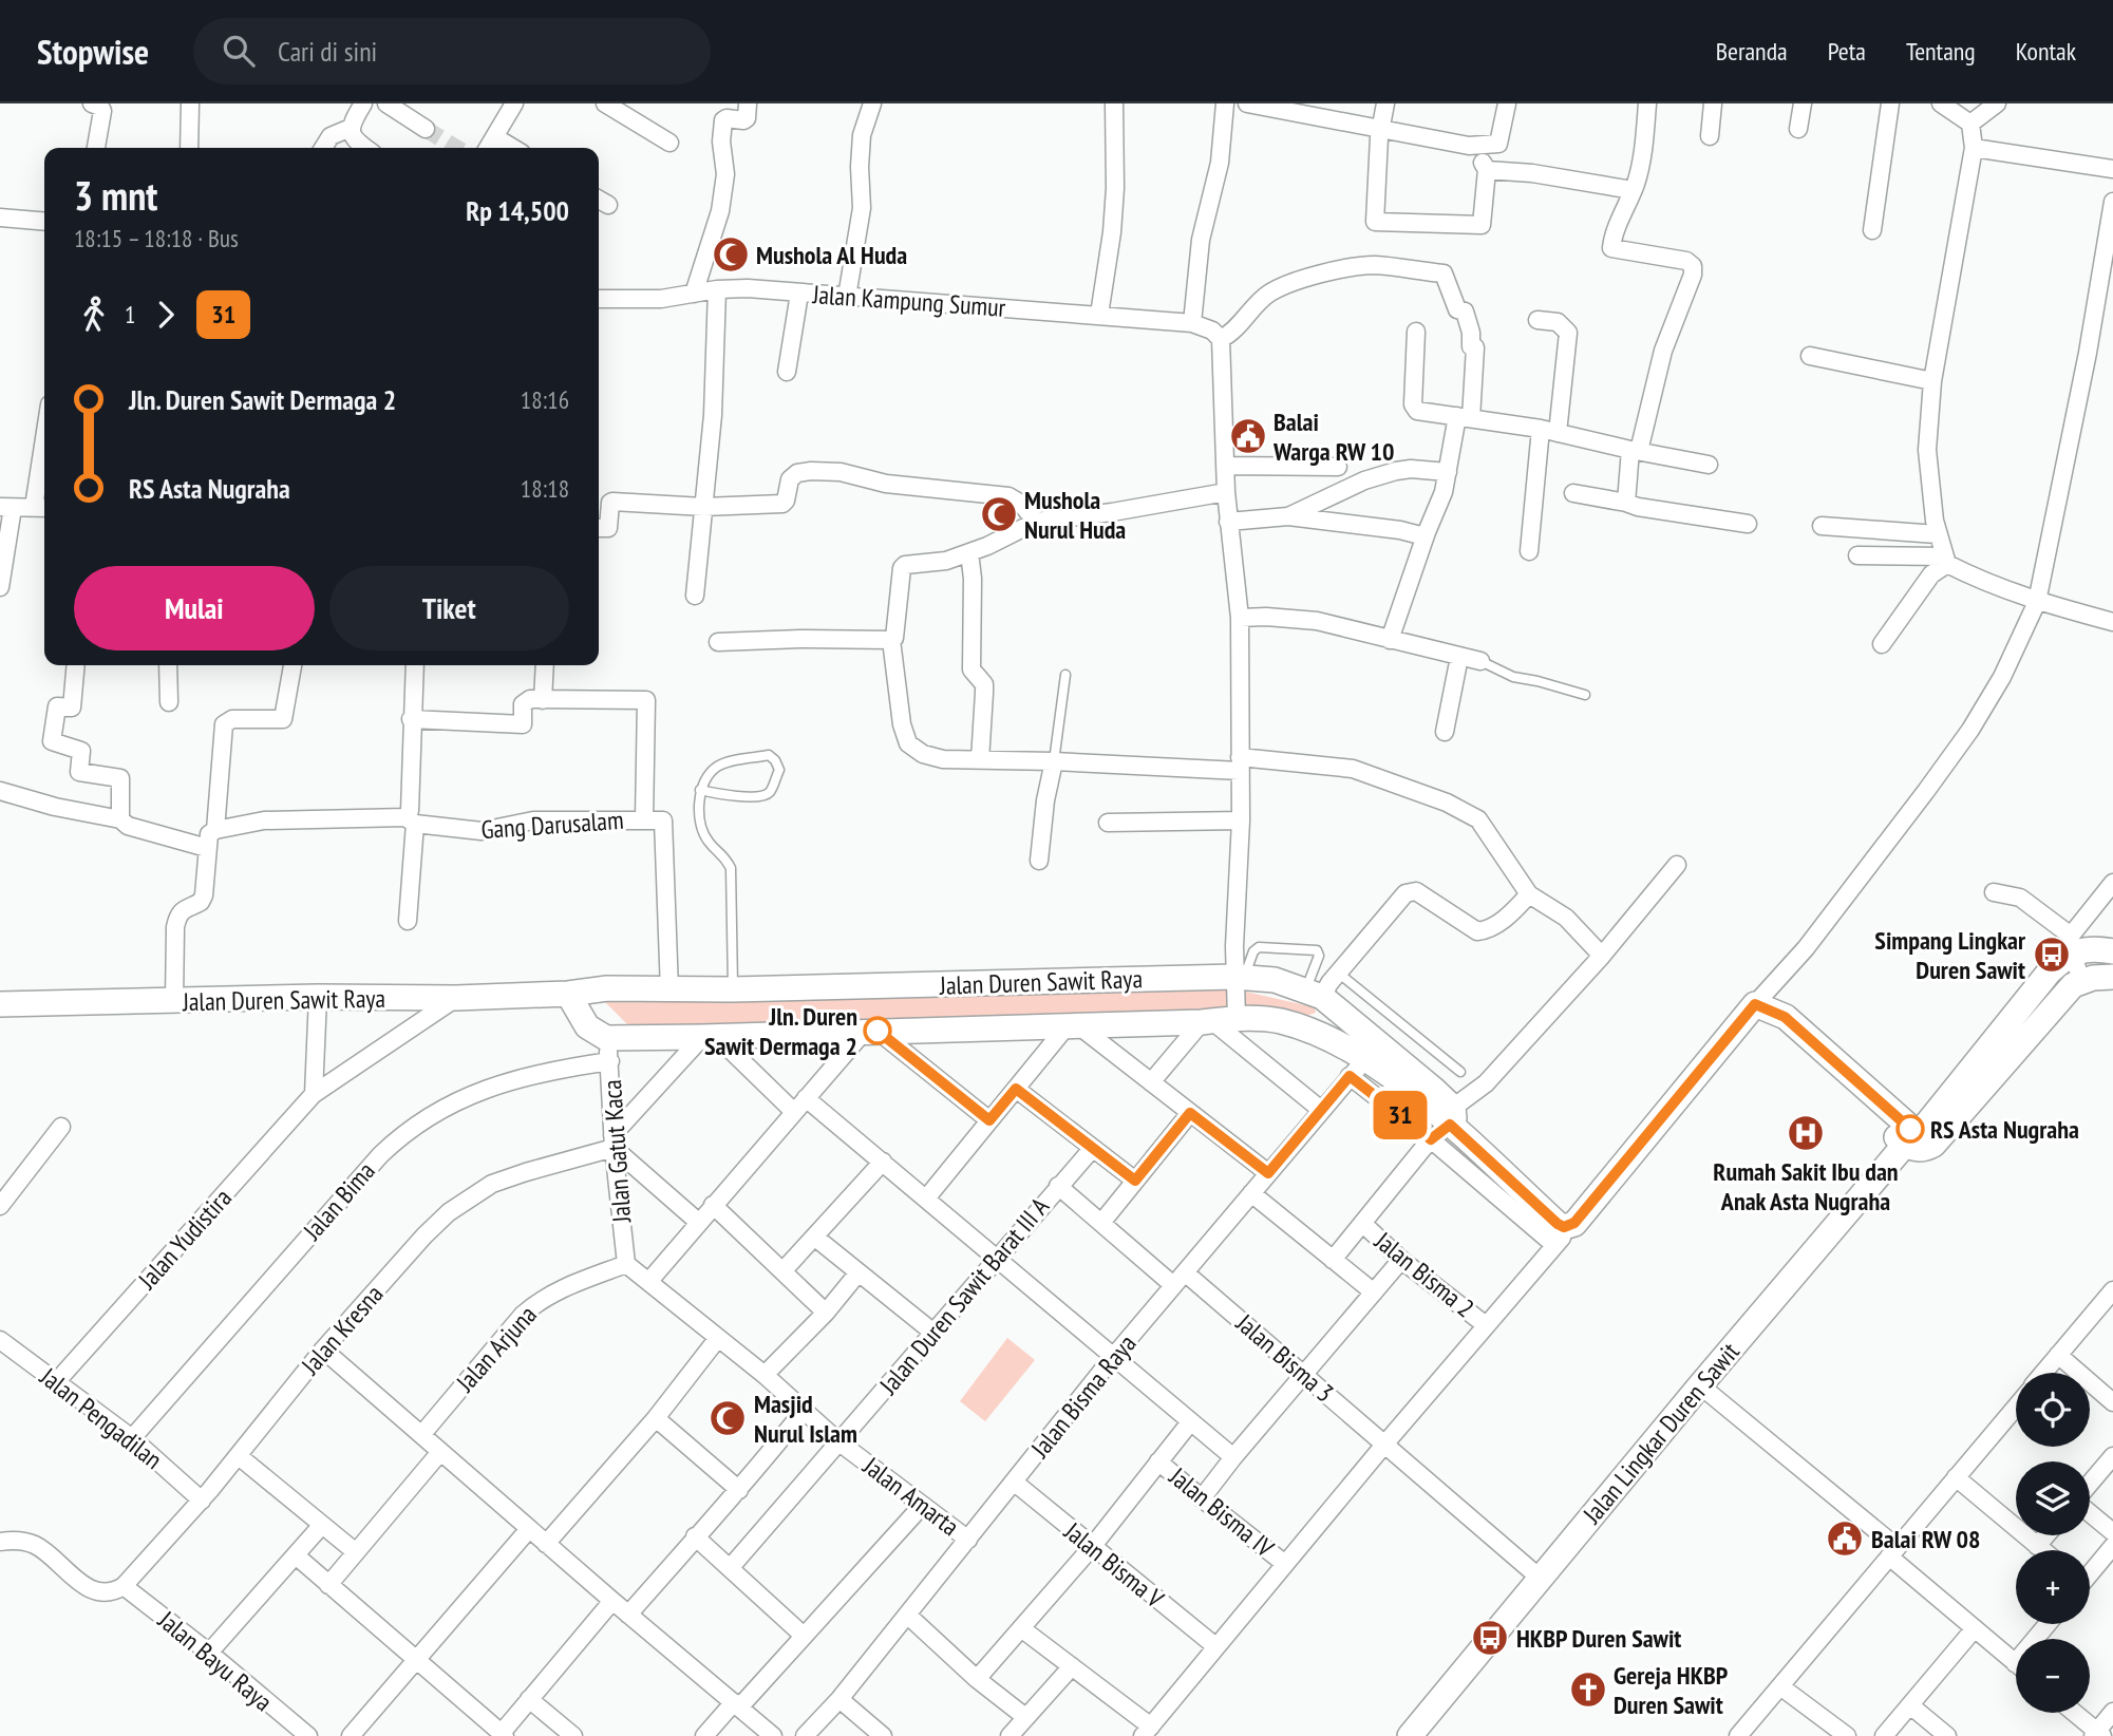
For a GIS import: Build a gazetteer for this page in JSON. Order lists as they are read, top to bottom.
{
  "streets": {
    "street": [
      "Jalan Kampung Sumur",
      "Gang Darusalam",
      "Jalan Duren Sawit Raya",
      "Jalan Gatut Kaca",
      "Jalan Bima",
      "Jalan Yudistira",
      "Jalan Bisma 2",
      "Jalan Duren Sawit Barat III A",
      "Jalan Kresna",
      "Jalan Arjuna",
      "Jalan Bisma 3",
      "Jalan Bisma Raya",
      "Jalan Pengadilan",
      "Jalan Lingkar Duren Sawit",
      "Jalan Amarta",
      "Jalan Bisma IV",
      "Jalan Bisma V",
      "Jalan Bayu Raya"
    ]
  },
  "crossings": [
    ["Gang Darusalam", "Jalan Duren Sawit Raya"],
    ["Jalan Duren Sawit Raya", "Jalan Gatut Kaca"],
    ["Jalan Duren Sawit Raya", "Jalan Bima"],
    ["Jalan Duren Sawit Raya", "Jalan Yudistira"],
    ["Jalan Duren Sawit Raya", "Jalan Bisma Raya"],
    ["Jalan Gatut Kaca", "Jalan Bima"],
    ["Jalan Gatut Kaca", "Jalan Kresna"],
    ["Jalan Gatut Kaca", "Jalan Arjuna"],
    ["Jalan Gatut Kaca", "Jalan Amarta"],
    ["Jalan Bima", "Jalan Pengadilan"],
    ["Jalan Yudistira", "Jalan Pengadilan"],
    ["Jalan Bisma 2", "Jalan Bisma Raya"],
    ["Jalan Bisma 2", "Jalan Bisma IV"],
    ["Jalan Duren Sawit Barat III A", "Jalan Bisma 3"],
    ["Jalan Duren Sawit Barat III A", "Jalan Amarta"],
    ["Jalan Duren Sawit Barat III A", "Jalan Bisma IV"],
    ["Jalan Kresna", "Jalan Pengadilan"],
    ["Jalan Kresna", "Jalan Bayu Raya"],
    ["Jalan Arjuna", "Jalan Amarta"],
    ["Jalan Bisma 3", "Jalan Bisma Raya"],
    ["Jalan Bisma 3", "Jalan Lingkar Duren Sawit"],
    ["Jalan Bisma 3", "Jalan Bisma IV"],
    ["Jalan Bisma Raya", "Jalan Amarta"],
    ["Jalan Bisma Raya", "Jalan Bisma IV"],
    ["Jalan Bisma Raya", "Jalan Bisma V"]
  ],
  "places": {
    "mosque": ["Mushola Al Huda", "Mushola Nurul Huda", "Masjid Nurul Islam"],
    "public building": ["Balai Warga RW 10", "Balai RW 08"],
    "bus stop": ["Simpang Lingkar Duren Sawit", "HKBP Duren Sawit"],
    "other": ["Jln. Duren Sawit Dermaga 2", "RS Asta Nugraha"],
    "hospital": ["Rumah Sakit Ibu dan Anak Asta Nugraha"],
    "church": ["Gereja HKBP Duren Sawit"]
  },
  "lines": ["bus line 31"],
  "page": {
    "header": "Stopwise",
    "search": "Cari di sini",
    "nav": [
      "Beranda",
      "Peta",
      "Tentang",
      "Kontak"
    ],
    "on_map": "31",
    "heading": ["3 mnt", "18:15 – 18:18 · Bus", "Rp 14,500"],
    "legs": ["1", "31"],
    "list": [
      {
        "name": "Jln. Duren Sawit Dermaga 2",
        "value": "18:16"
      },
      {
        "name": "RS Asta Nugraha",
        "value": "18:18"
      }
    ],
    "buttons": ["Mulai", "Tiket"],
    "map_buttons": ["+", "−"]
  }
}
